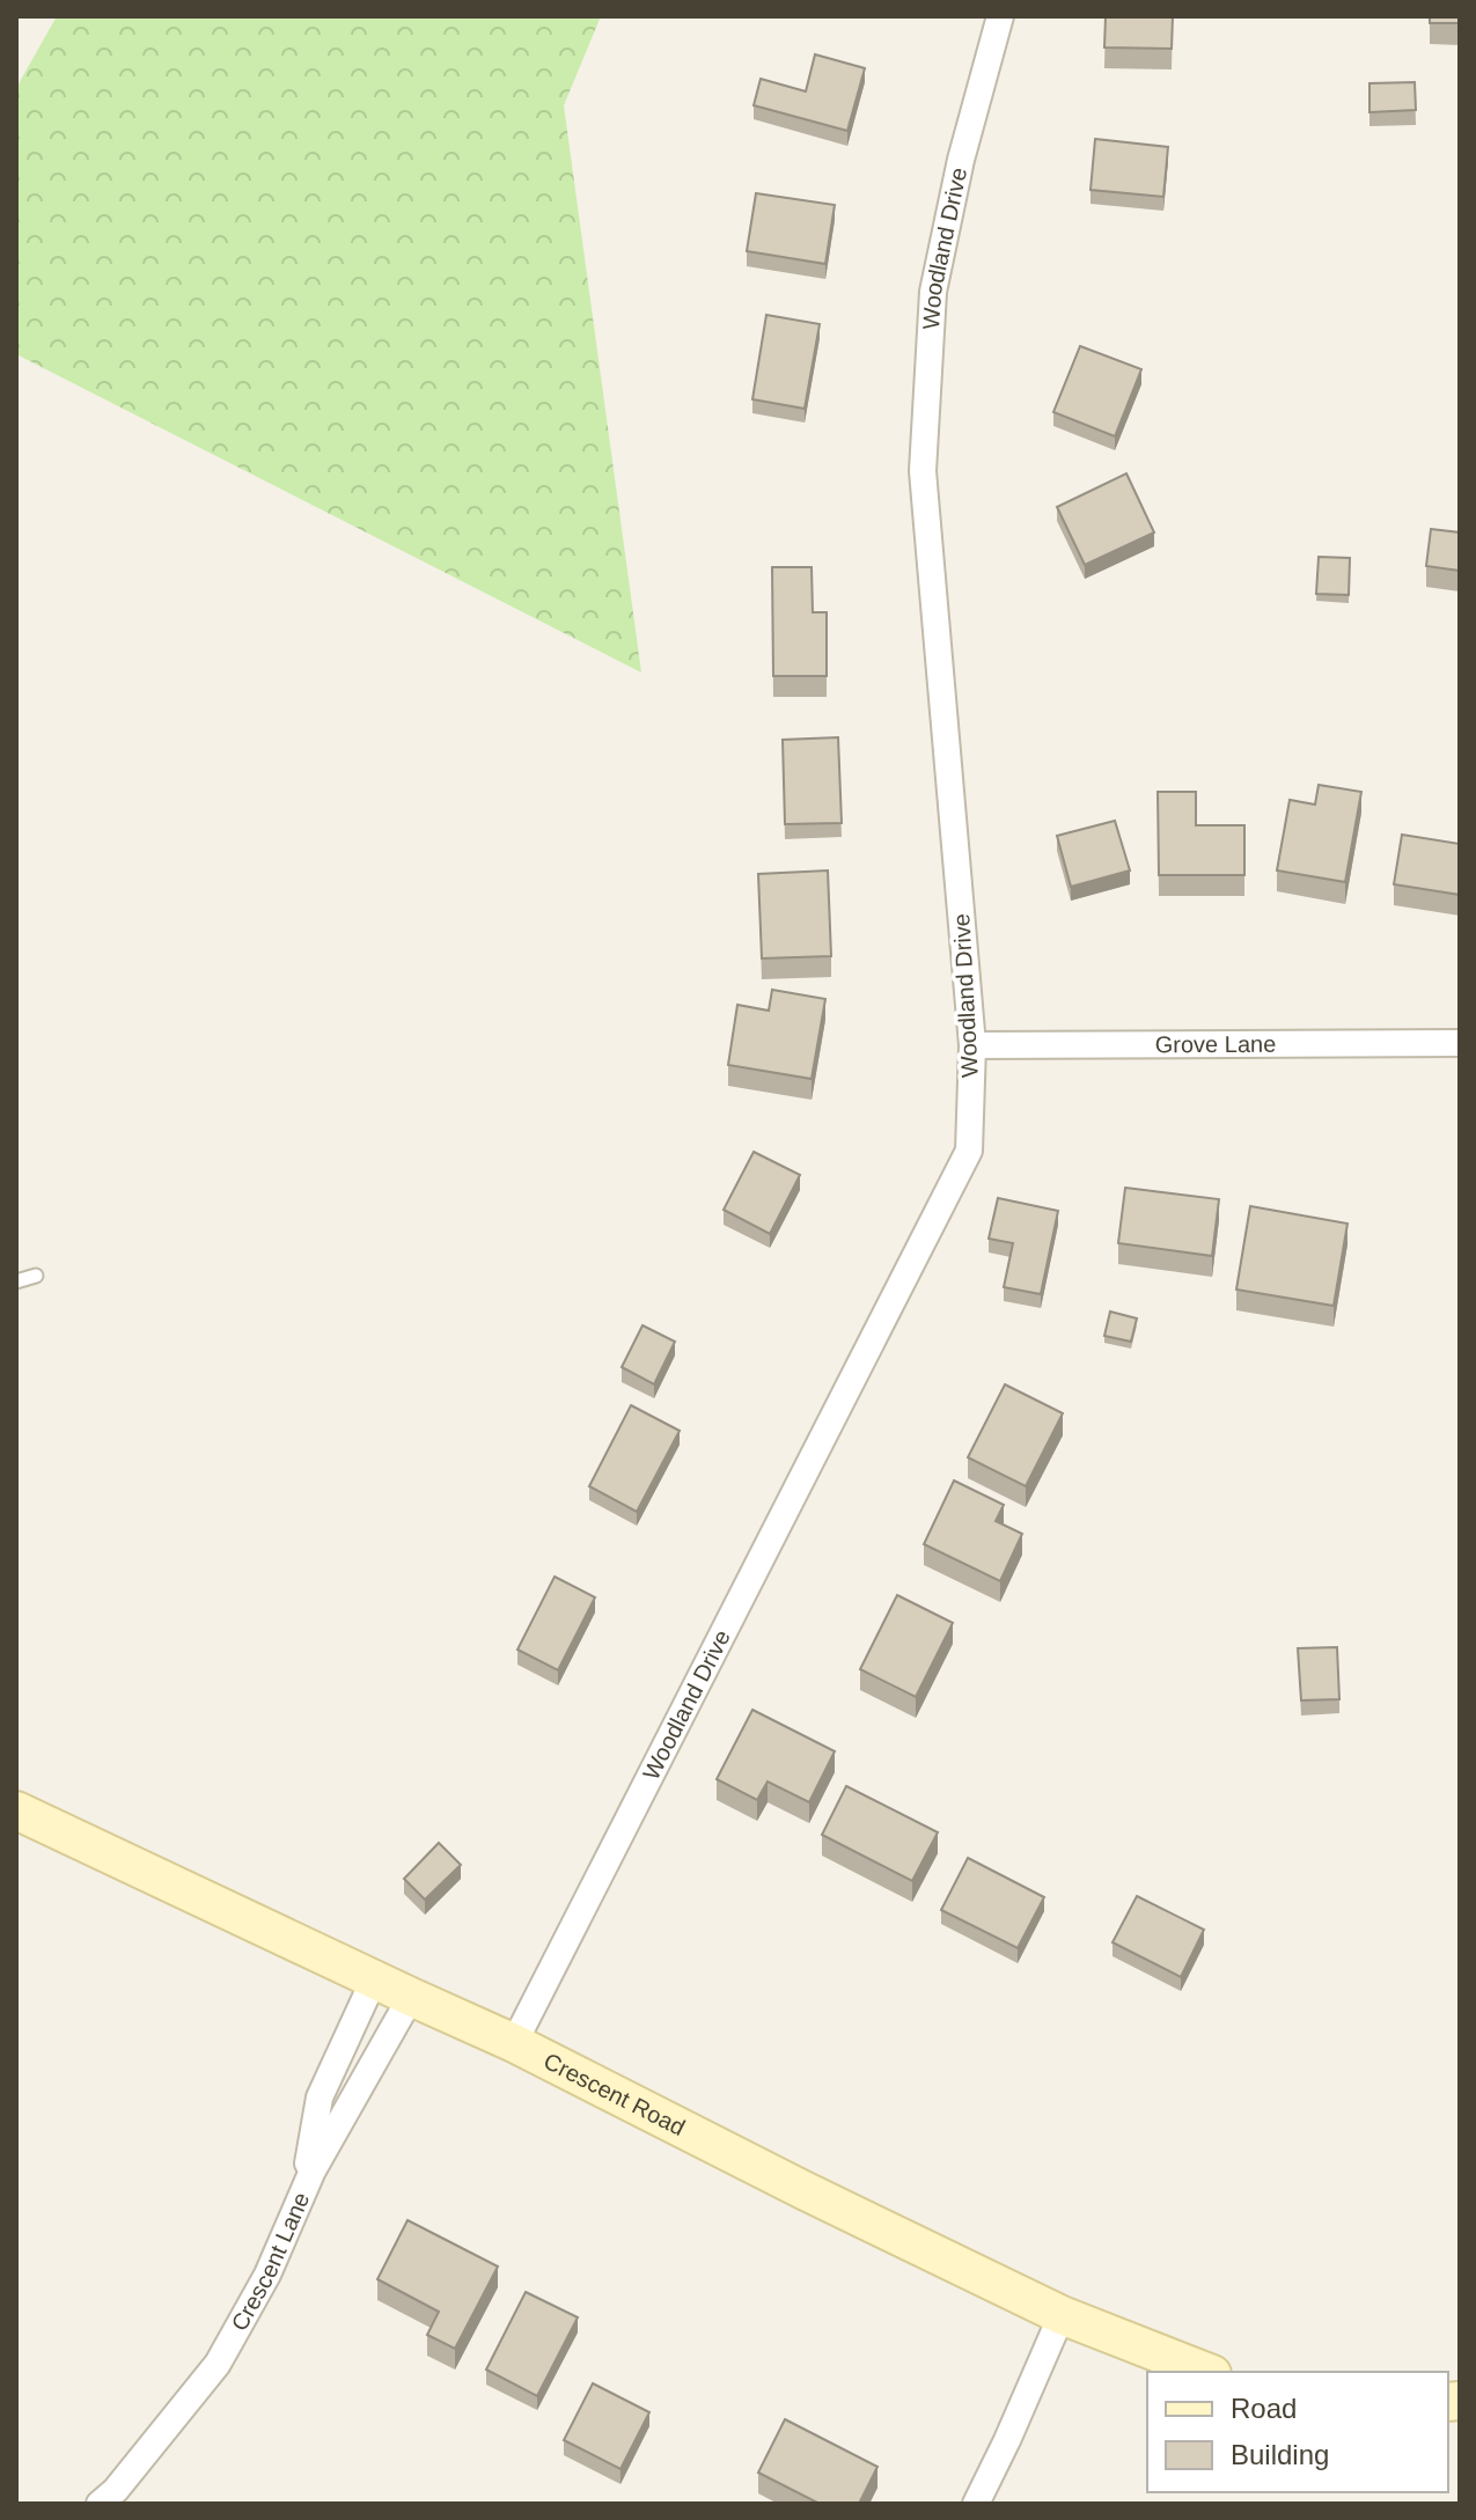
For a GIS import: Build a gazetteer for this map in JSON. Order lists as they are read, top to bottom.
{
  "streets": {
    "street": [
      "Woodland Drive",
      "Grove Lane",
      "Crescent Road",
      "Crescent Lane"
    ]
  },
  "crossings": [
    ["Woodland Drive", "Grove Lane"],
    ["Woodland Drive", "Crescent Road"],
    ["Crescent Road", "Crescent Lane"]
  ],
  "legend": ["Road", "Building"]
}
